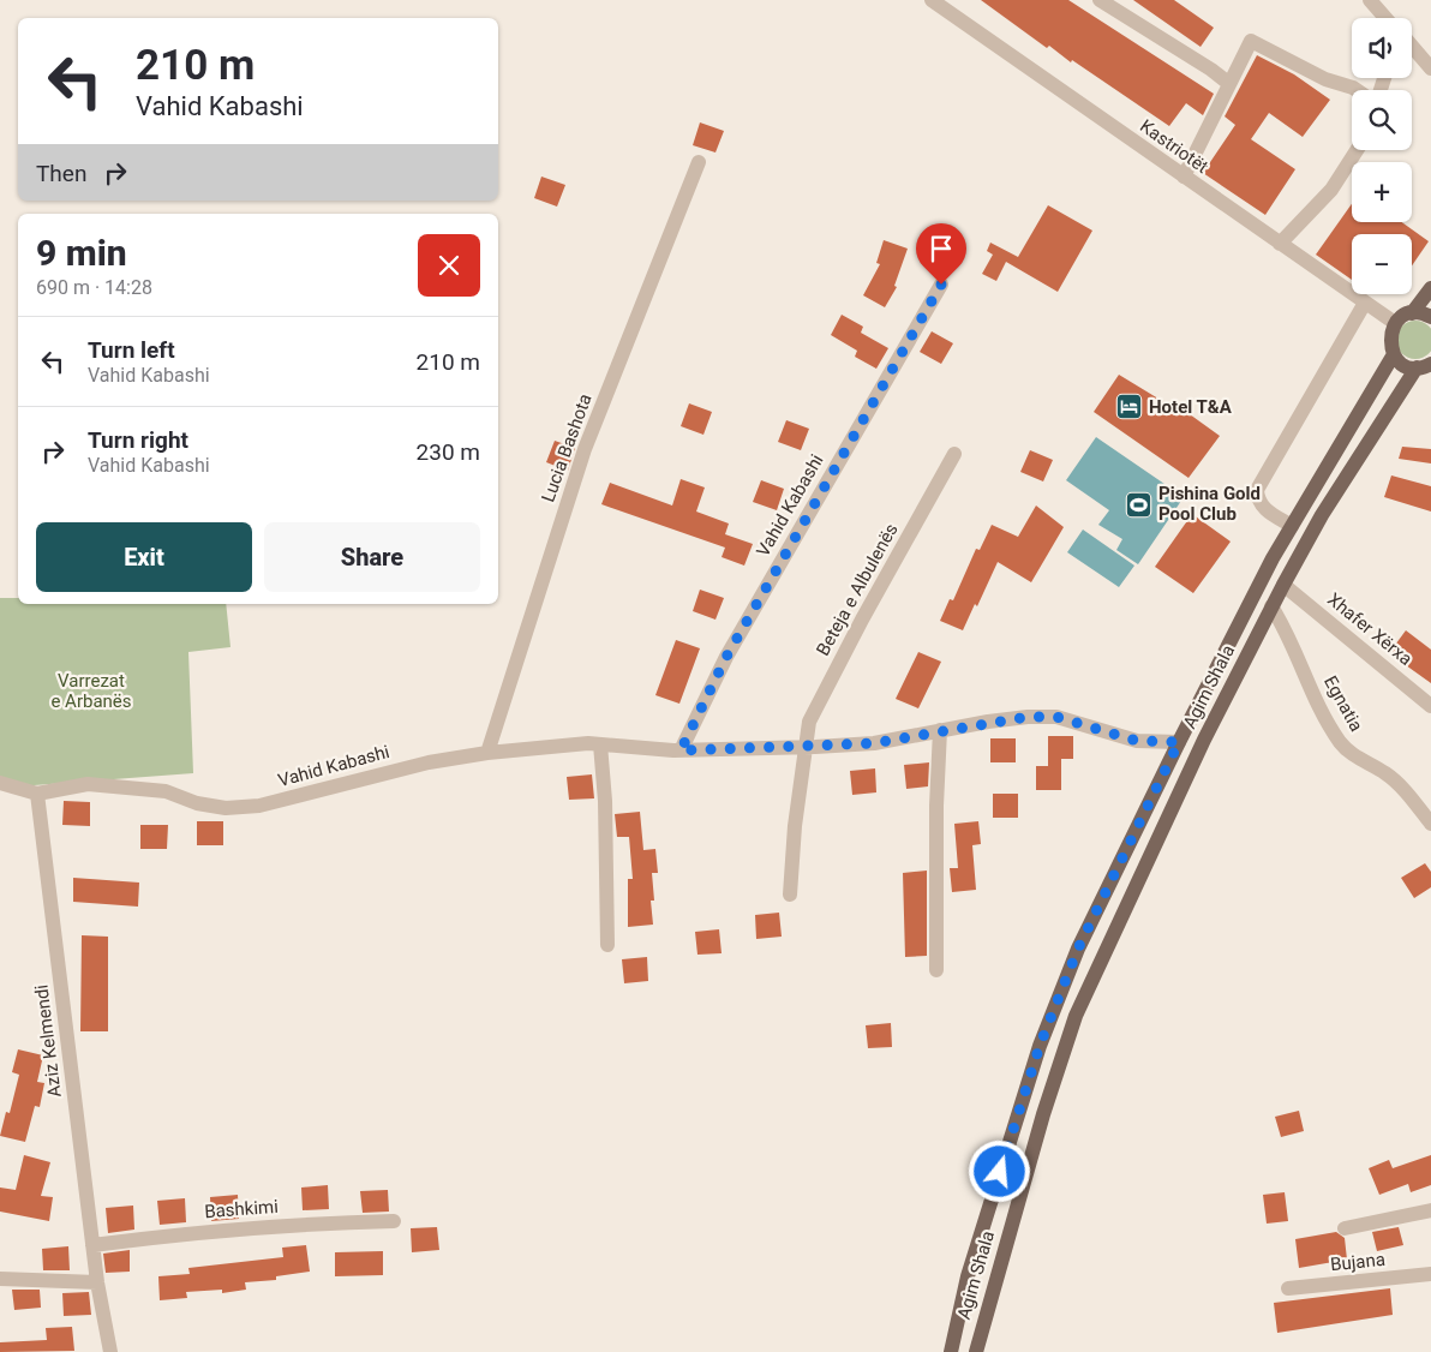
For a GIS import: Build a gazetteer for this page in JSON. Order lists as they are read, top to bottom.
{
  "streets": {
    "main road": ["Agim Shala"],
    "street": [
      "Kastriotët",
      "Lucia Bashota",
      "Vahid Kabashi",
      "Beteja e Albulenës",
      "Xhafer Xërxa",
      "Egnatia",
      "Aziz Kelmendi",
      "Bashkimi",
      "Bujana"
    ]
  },
  "crossings": [
    ["Lucia Bashota", "Vahid Kabashi"],
    ["Vahid Kabashi", "Beteja e Albulenës"],
    ["Vahid Kabashi", "Agim Shala"],
    ["Vahid Kabashi", "Aziz Kelmendi"],
    ["Xhafer Xërxa", "Agim Shala"],
    ["Agim Shala", "Egnatia"],
    ["Aziz Kelmendi", "Bashkimi"]
  ],
  "parks": ["Varrezat e Arbanës"],
  "places": {
    "hotel": ["Hotel T&A"],
    "sports": ["Pishina Gold Pool Club"]
  },
  "page": {
    "map_buttons": ["+", "−"],
    "turn": ["210 m", "Vahid Kabashi"],
    "then": "Then",
    "heading": ["9 min", "690 m · 14:28"],
    "list": [
      {
        "name": "Turn left",
        "note": "Vahid Kabashi",
        "value": "210 m"
      },
      {
        "name": "Turn right",
        "note": "Vahid Kabashi",
        "value": "230 m"
      }
    ],
    "buttons": ["Exit", "Share"]
  }
}
